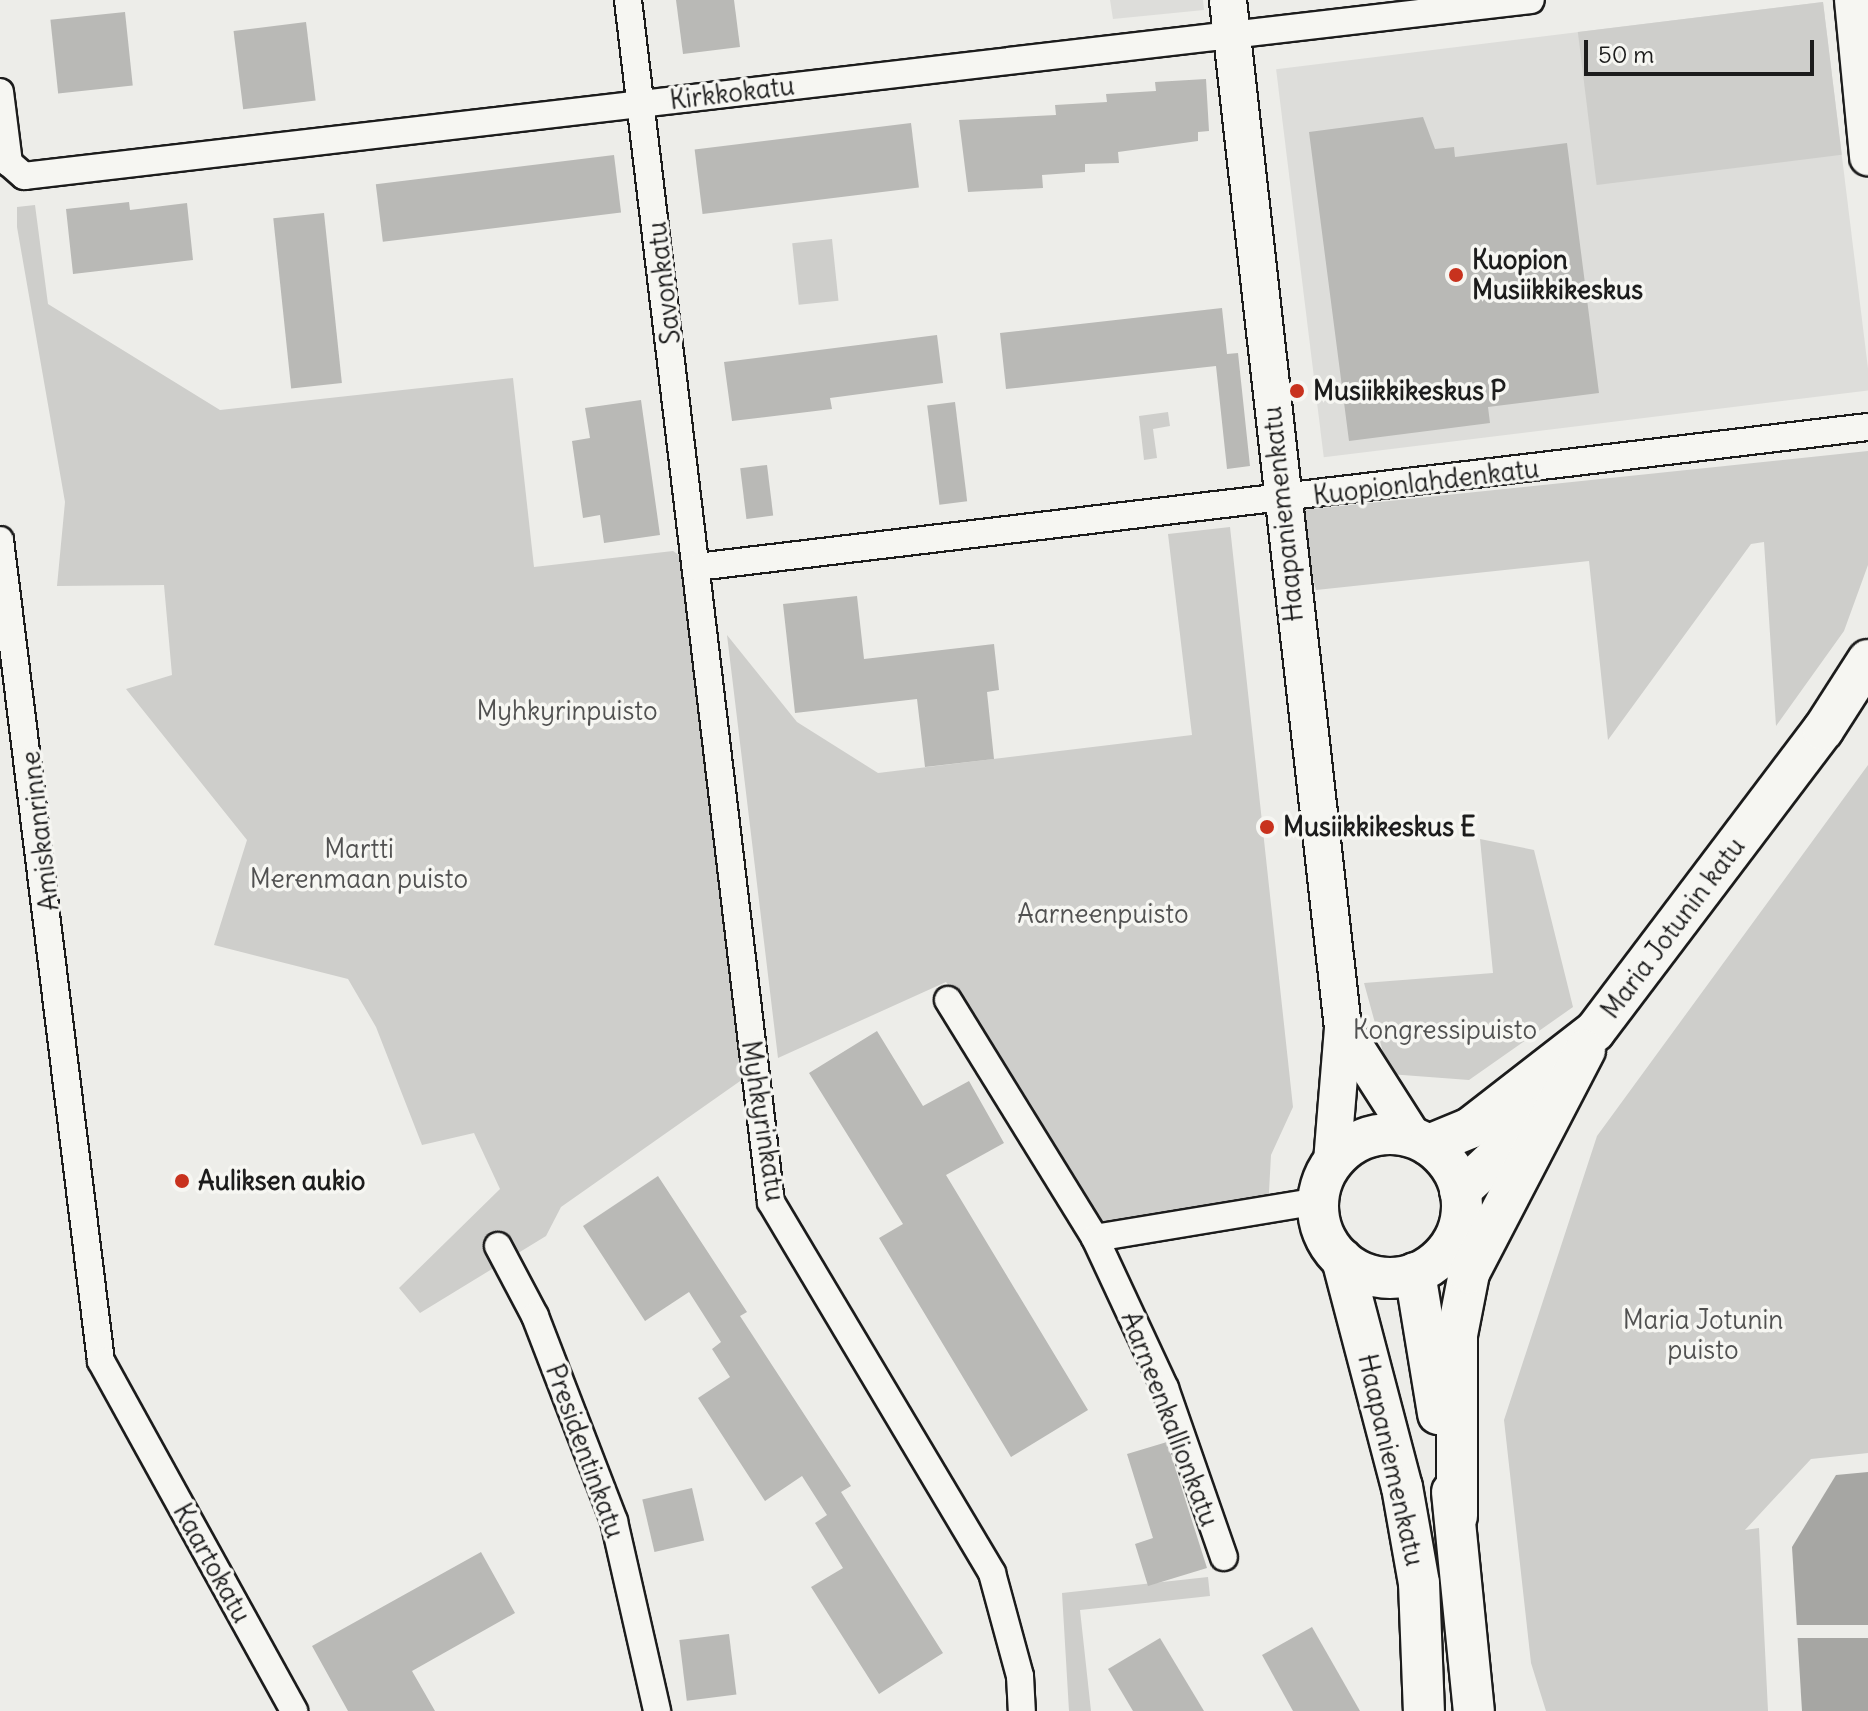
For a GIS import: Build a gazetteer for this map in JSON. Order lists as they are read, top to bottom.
{
  "streets": {
    "main road": ["Haapaniemenkatu", "Maria Jotunin katu"],
    "street": [
      "Kirkkokatu",
      "Savonkatu",
      "Kuopionlahdenkatu",
      "Amiskanrinne",
      "Myhkyrinkatu",
      "Aarneenkallionkatu",
      "Presidentinkatu",
      "Kaartokatu"
    ]
  },
  "crossings": [
    ["Kirkkokatu", "Savonkatu"],
    ["Kirkkokatu", "Haapaniemenkatu"],
    ["Savonkatu", "Kuopionlahdenkatu"],
    ["Savonkatu", "Myhkyrinkatu"],
    ["Kuopionlahdenkatu", "Haapaniemenkatu"],
    ["Kuopionlahdenkatu", "Myhkyrinkatu"],
    ["Haapaniemenkatu", "Maria Jotunin katu"],
    ["Amiskanrinne", "Kaartokatu"]
  ],
  "parks": [
    "Myhkyrinpuisto",
    "Martti Merenmaan puisto",
    "Aarneenpuisto",
    "Kongressipuisto",
    "Maria Jotunin puisto"
  ],
  "places": [
    "Kuopion Musiikkikeskus",
    "Musiikkikeskus P",
    "Musiikkikeskus E",
    "Auliksen aukio"
  ],
  "scale_bar": "50 m"
}
